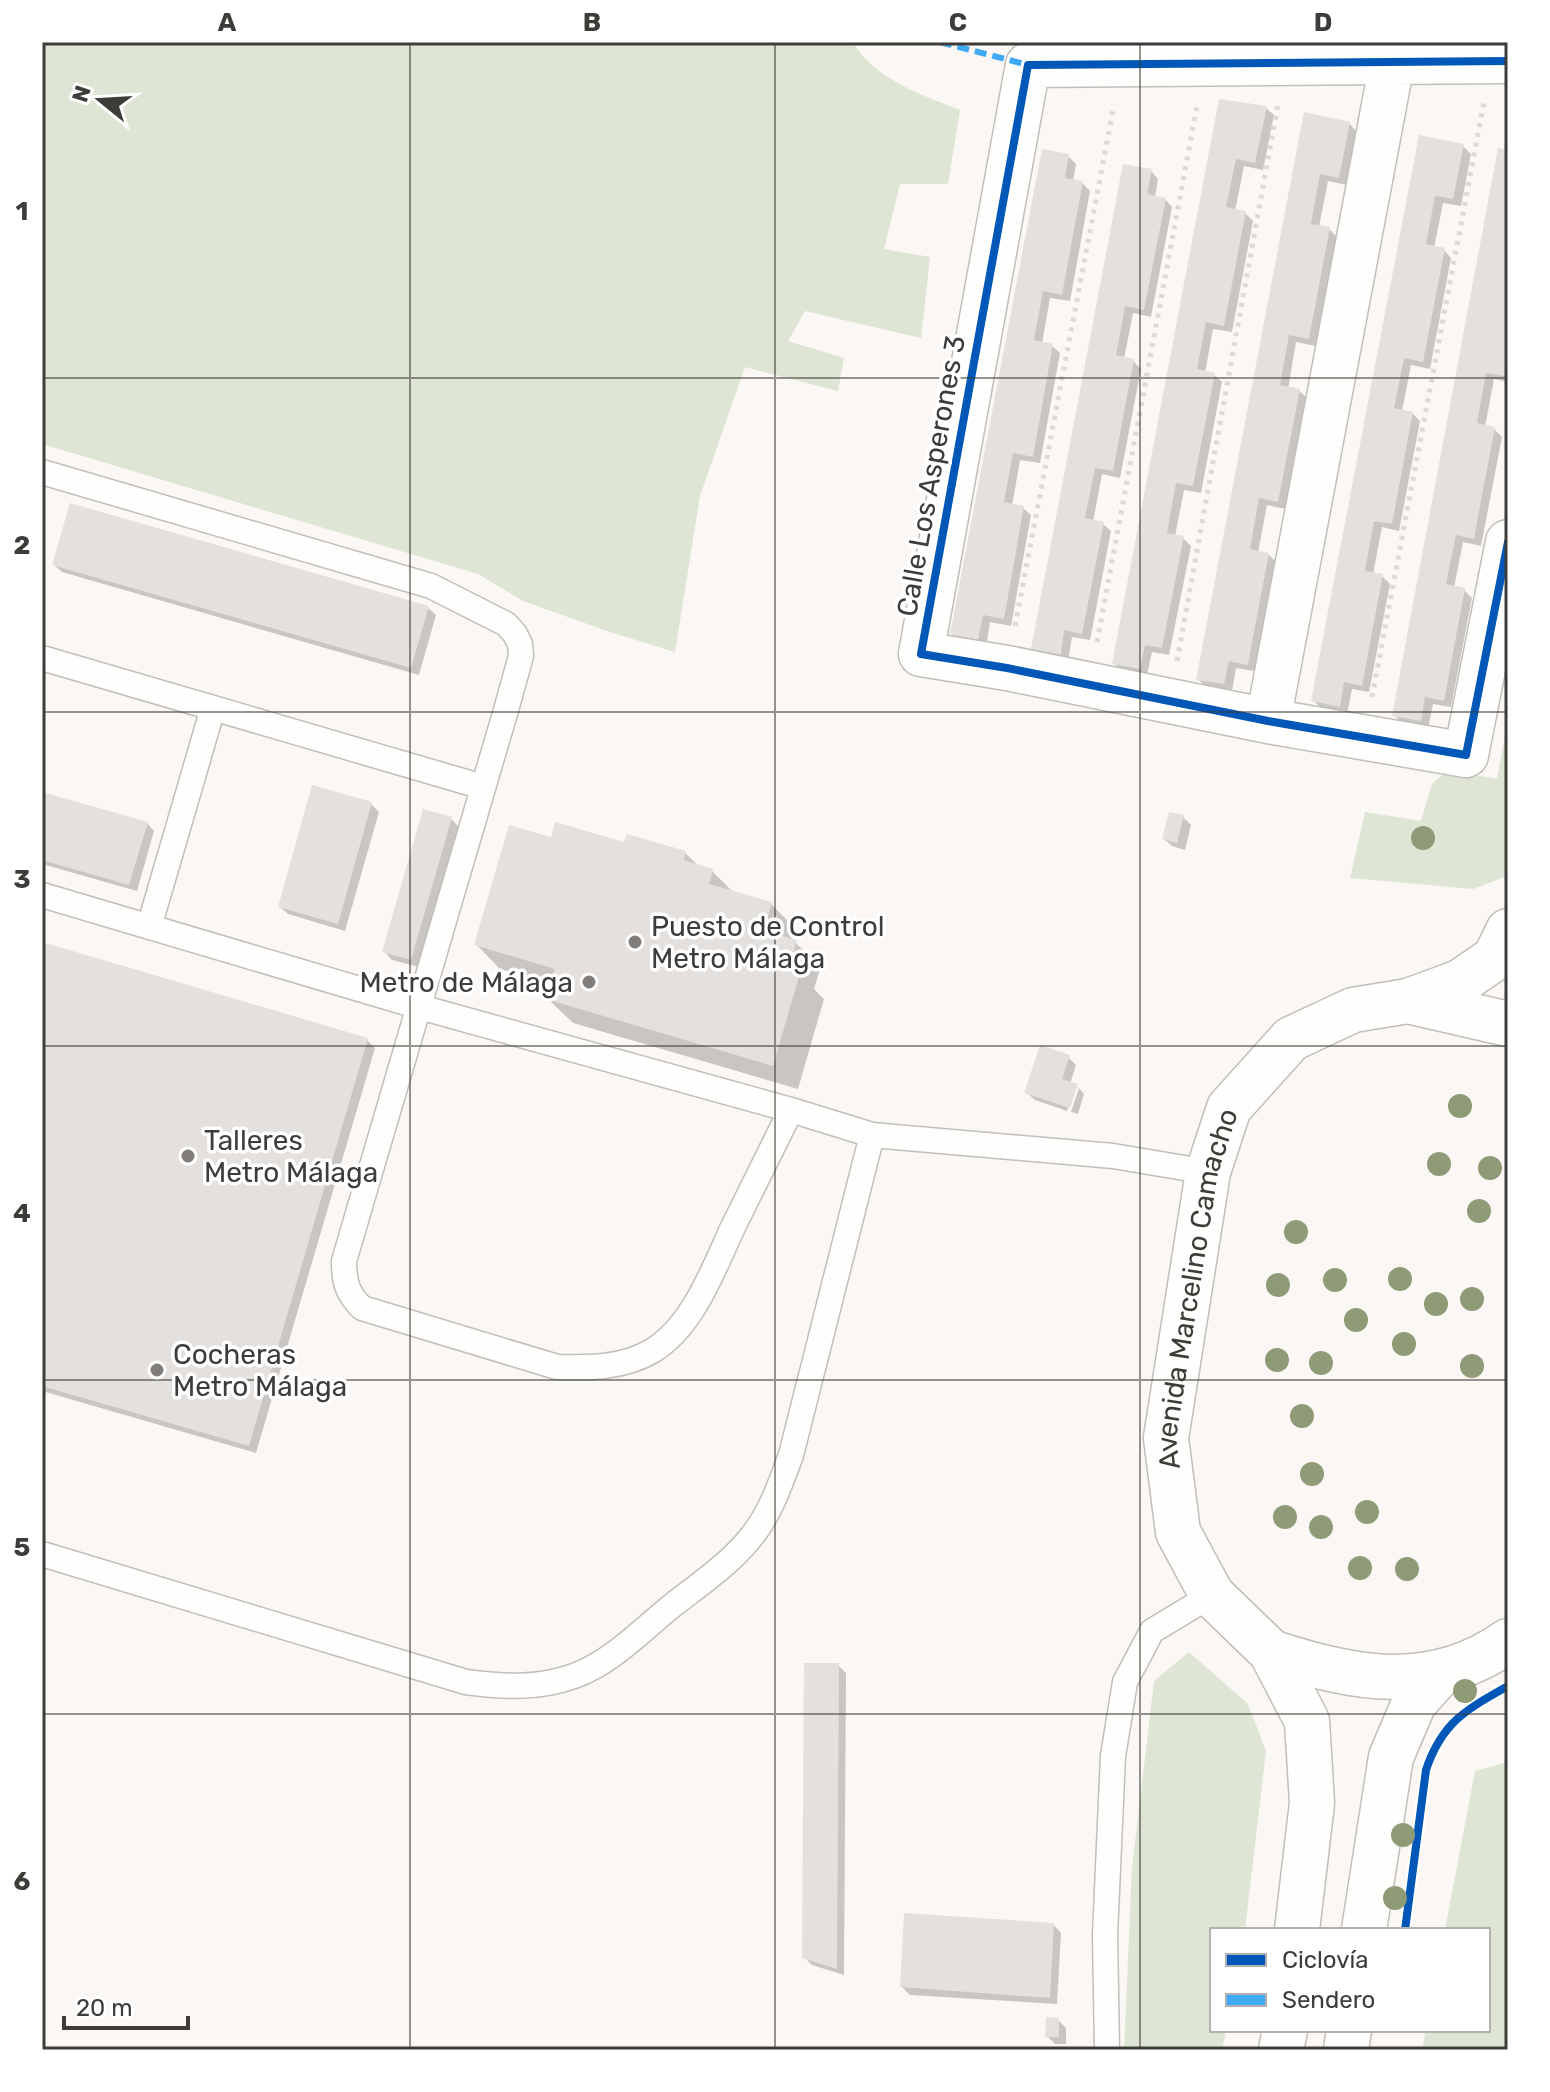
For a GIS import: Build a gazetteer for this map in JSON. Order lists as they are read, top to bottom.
{
  "streets": {
    "street": ["Calle Los Asperones 3", "Avenida Marcelino Camacho"]
  },
  "places": [
    "Puesto de Control Metro Málaga",
    "Metro de Málaga",
    "Talleres Metro Málaga",
    "Cocheras Metro Málaga"
  ],
  "legend": ["Ciclovía", "Sendero"],
  "scale_bar": "20 m",
  "north": "left",
  "grid": {
    "columns": [
      "A",
      "B",
      "C",
      "D"
    ],
    "rows": [
      "1",
      "2",
      "3",
      "4",
      "5",
      "6"
    ]
  }
}
